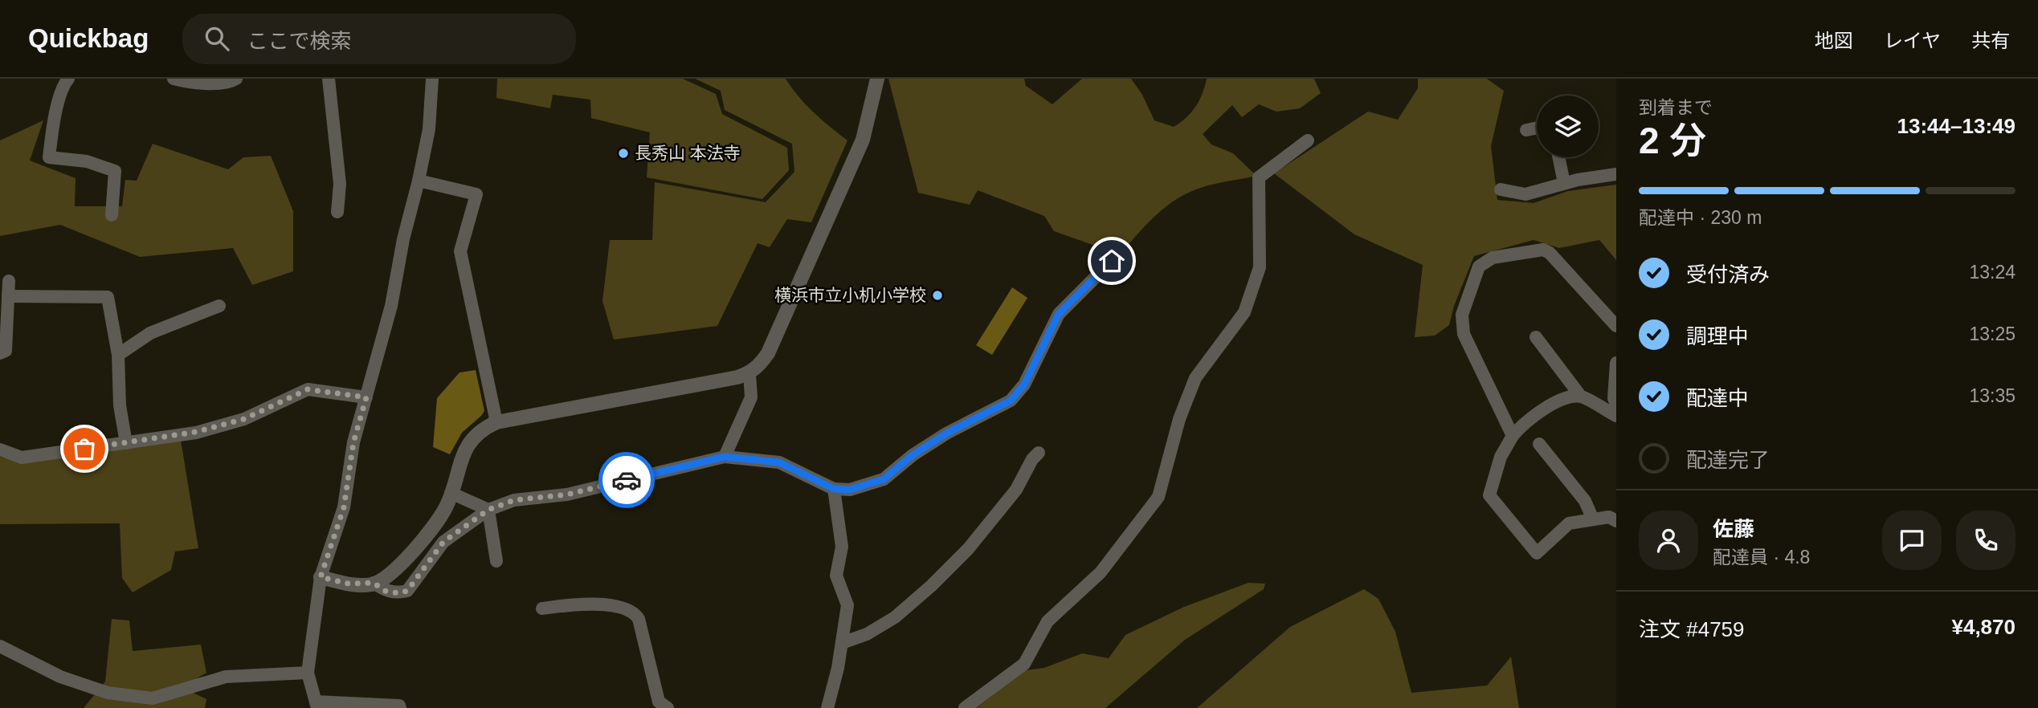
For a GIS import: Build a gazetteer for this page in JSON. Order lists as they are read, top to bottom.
{
  "places": ["長秀山 本法寺", "横浜市立小机小学校"],
  "page": {
    "header": "Quickbag",
    "search": "ここで検索",
    "nav": ["地図", "レイヤ", "共有"],
    "heading": ["2 分", "到着まで", "13:44–13:49"],
    "panel": [
      "佐藤",
      "配達員 · 4.8",
      "注文 #4759",
      "¥4,870"
    ],
    "bar": "配達中 · 230 m",
    "list": [
      ["受付済み", "13:24"],
      ["調理中", "13:25"],
      ["配達中", "13:35"],
      "配達完了"
    ]
  }
}
